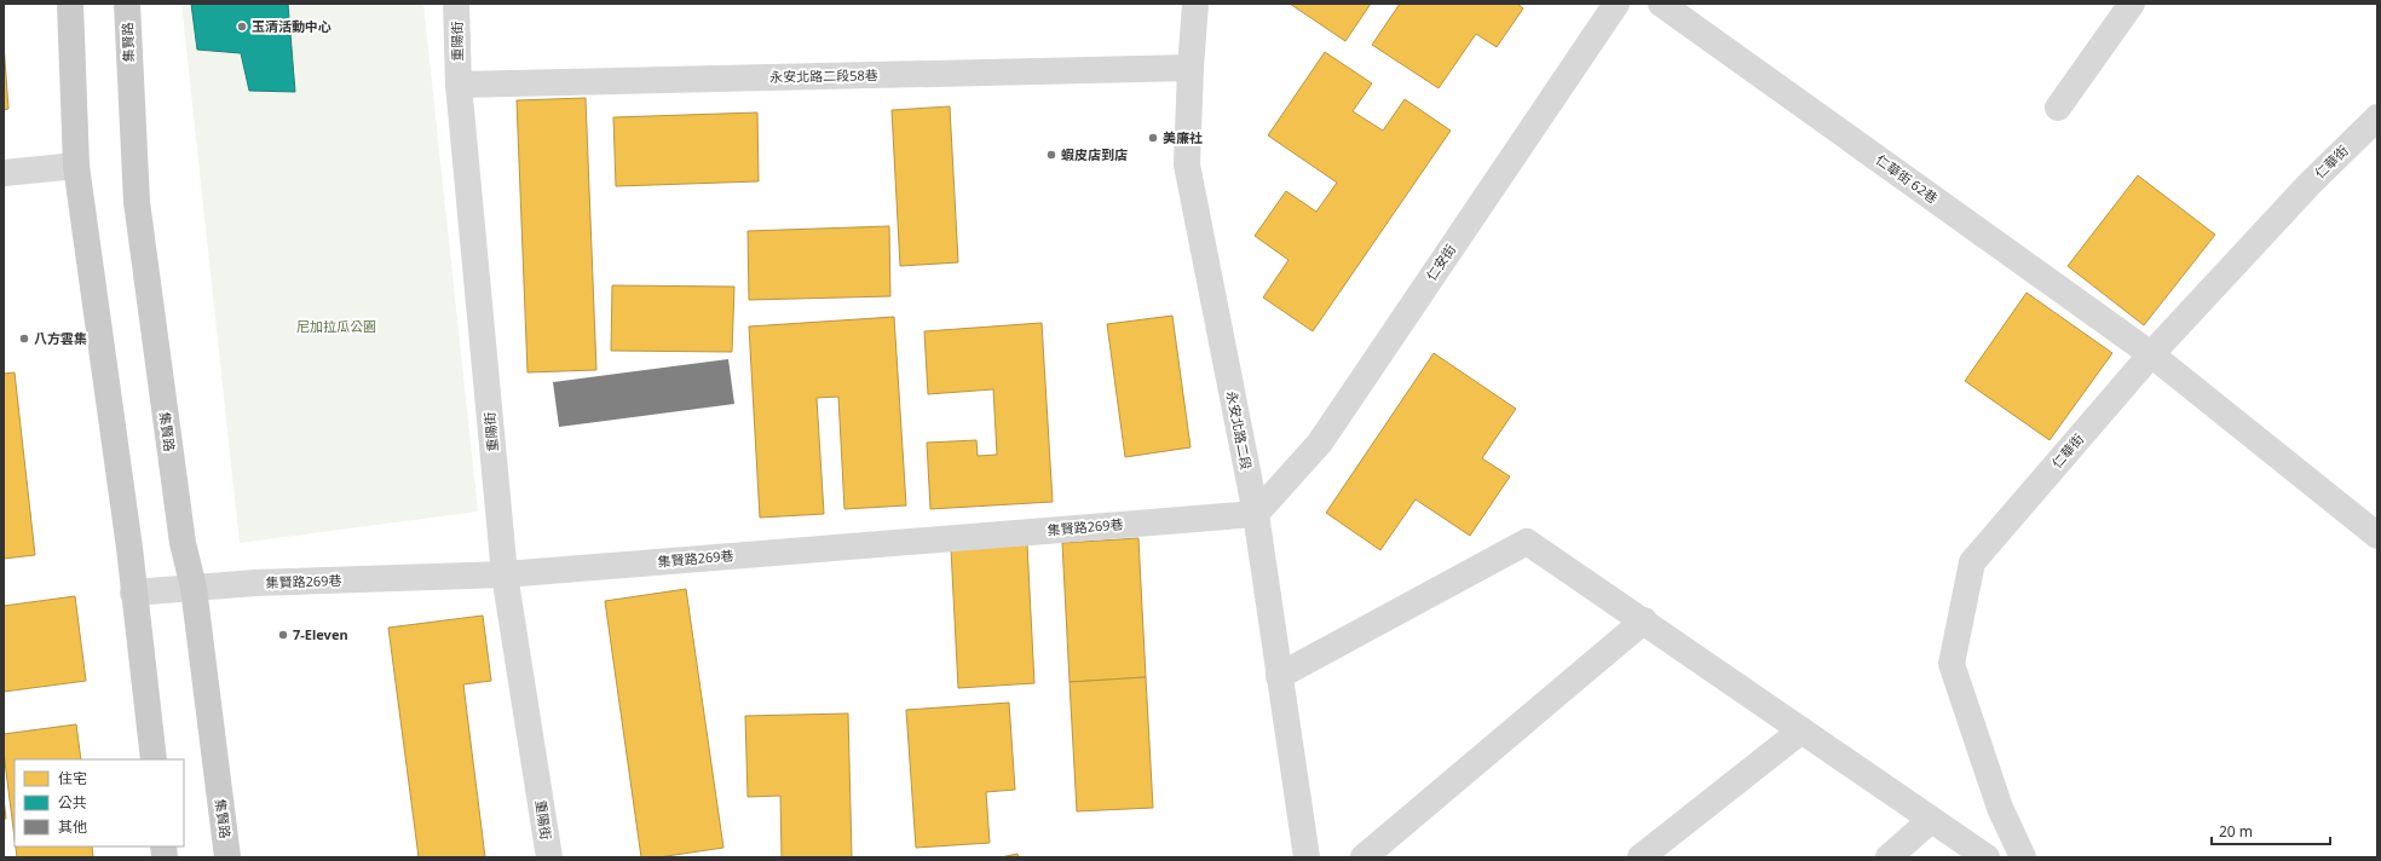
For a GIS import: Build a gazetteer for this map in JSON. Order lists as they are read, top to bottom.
{
  "streets": {
    "main road": ["集賢路"],
    "street": [
      "重陽街",
      "永安北路二段58巷",
      "仁華街",
      "仁華街 62巷",
      "仁安街",
      "永安北路二段",
      "集賢路269巷"
    ]
  },
  "crossings": [
    ["重陽街", "永安北路二段58巷"],
    ["重陽街", "集賢路269巷"],
    ["集賢路", "集賢路269巷"],
    ["永安北路二段58巷", "永安北路二段"],
    ["仁華街", "仁華街 62巷"],
    ["仁安街", "永安北路二段"],
    ["仁安街", "集賢路269巷"],
    ["永安北路二段", "集賢路269巷"]
  ],
  "parks": ["尼加拉瓜公園"],
  "places": [
    "玉清活動中心",
    "美廉社",
    "蝦皮店到店",
    "八方雲集",
    "7-Eleven"
  ],
  "legend": ["住宅", "公共", "其他"],
  "scale_bar": "20 m"
}
